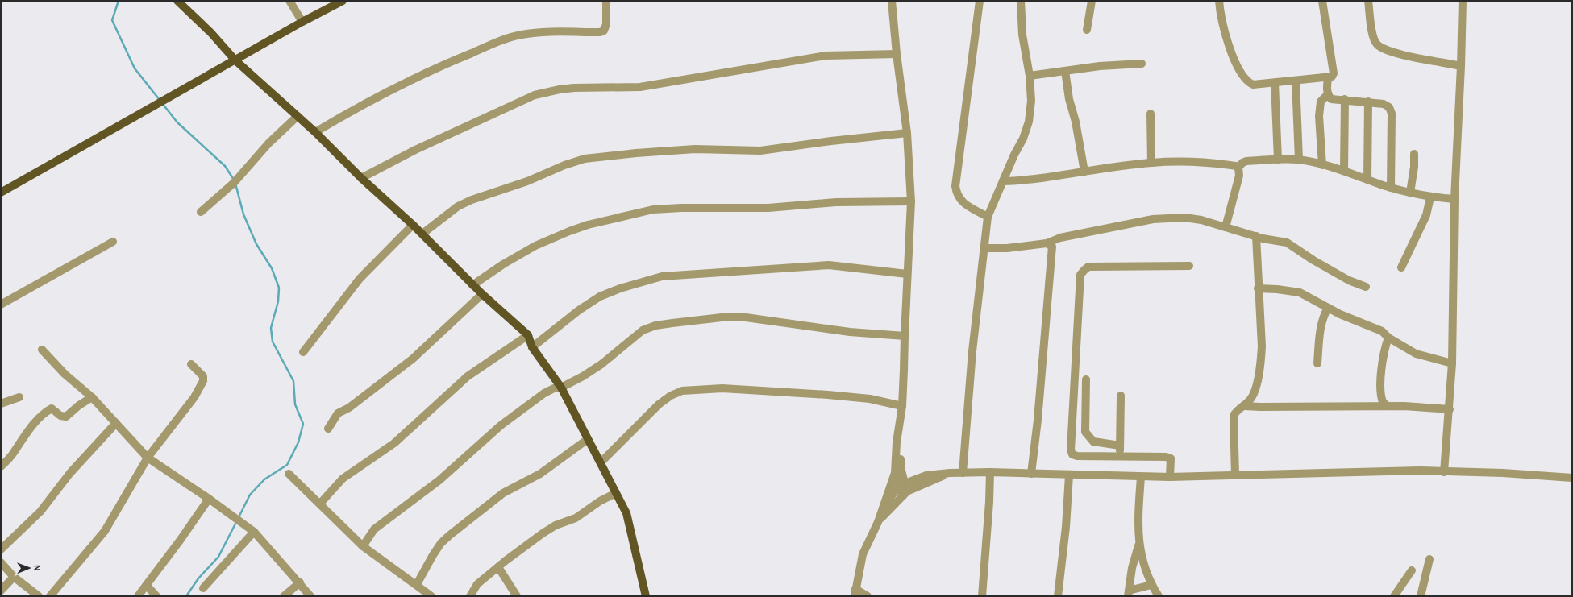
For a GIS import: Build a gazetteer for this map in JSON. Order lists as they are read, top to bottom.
{
  "north": "right"
}
